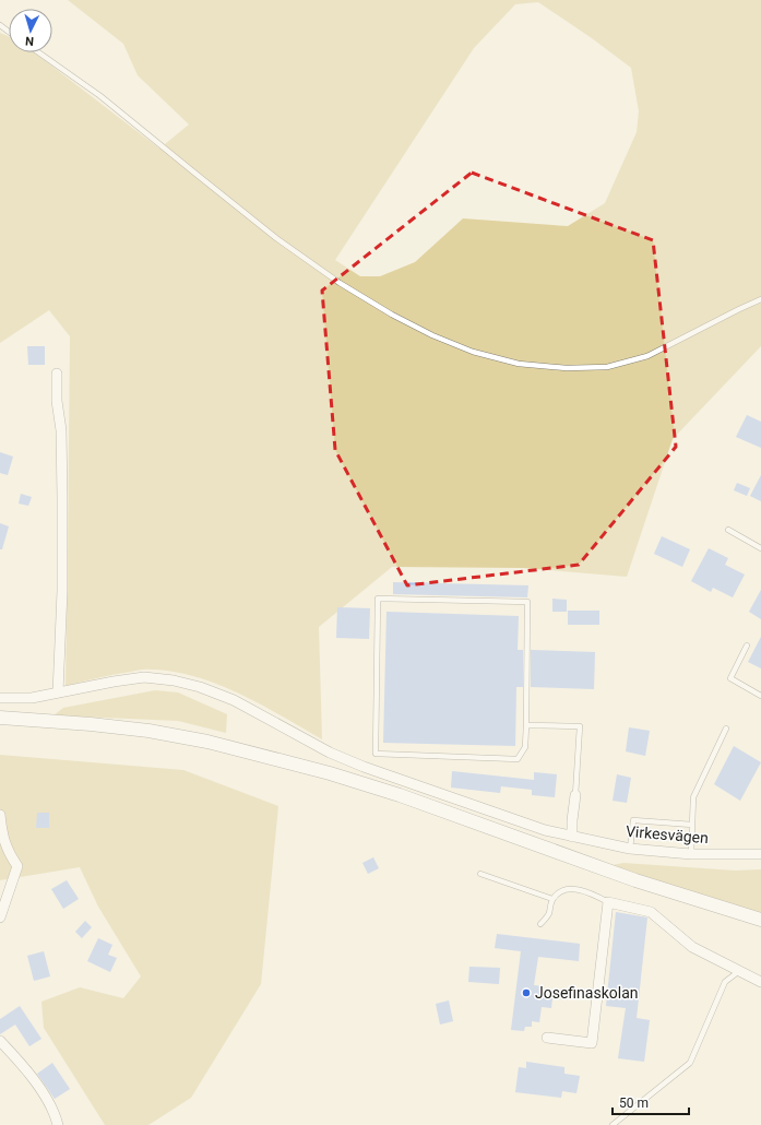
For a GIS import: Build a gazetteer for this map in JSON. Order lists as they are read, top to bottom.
{
  "streets": {
    "street": ["Virkesvägen"]
  },
  "places": ["Josefinaskolan"],
  "scale_bar": "50 m",
  "north": "bottom"
}
